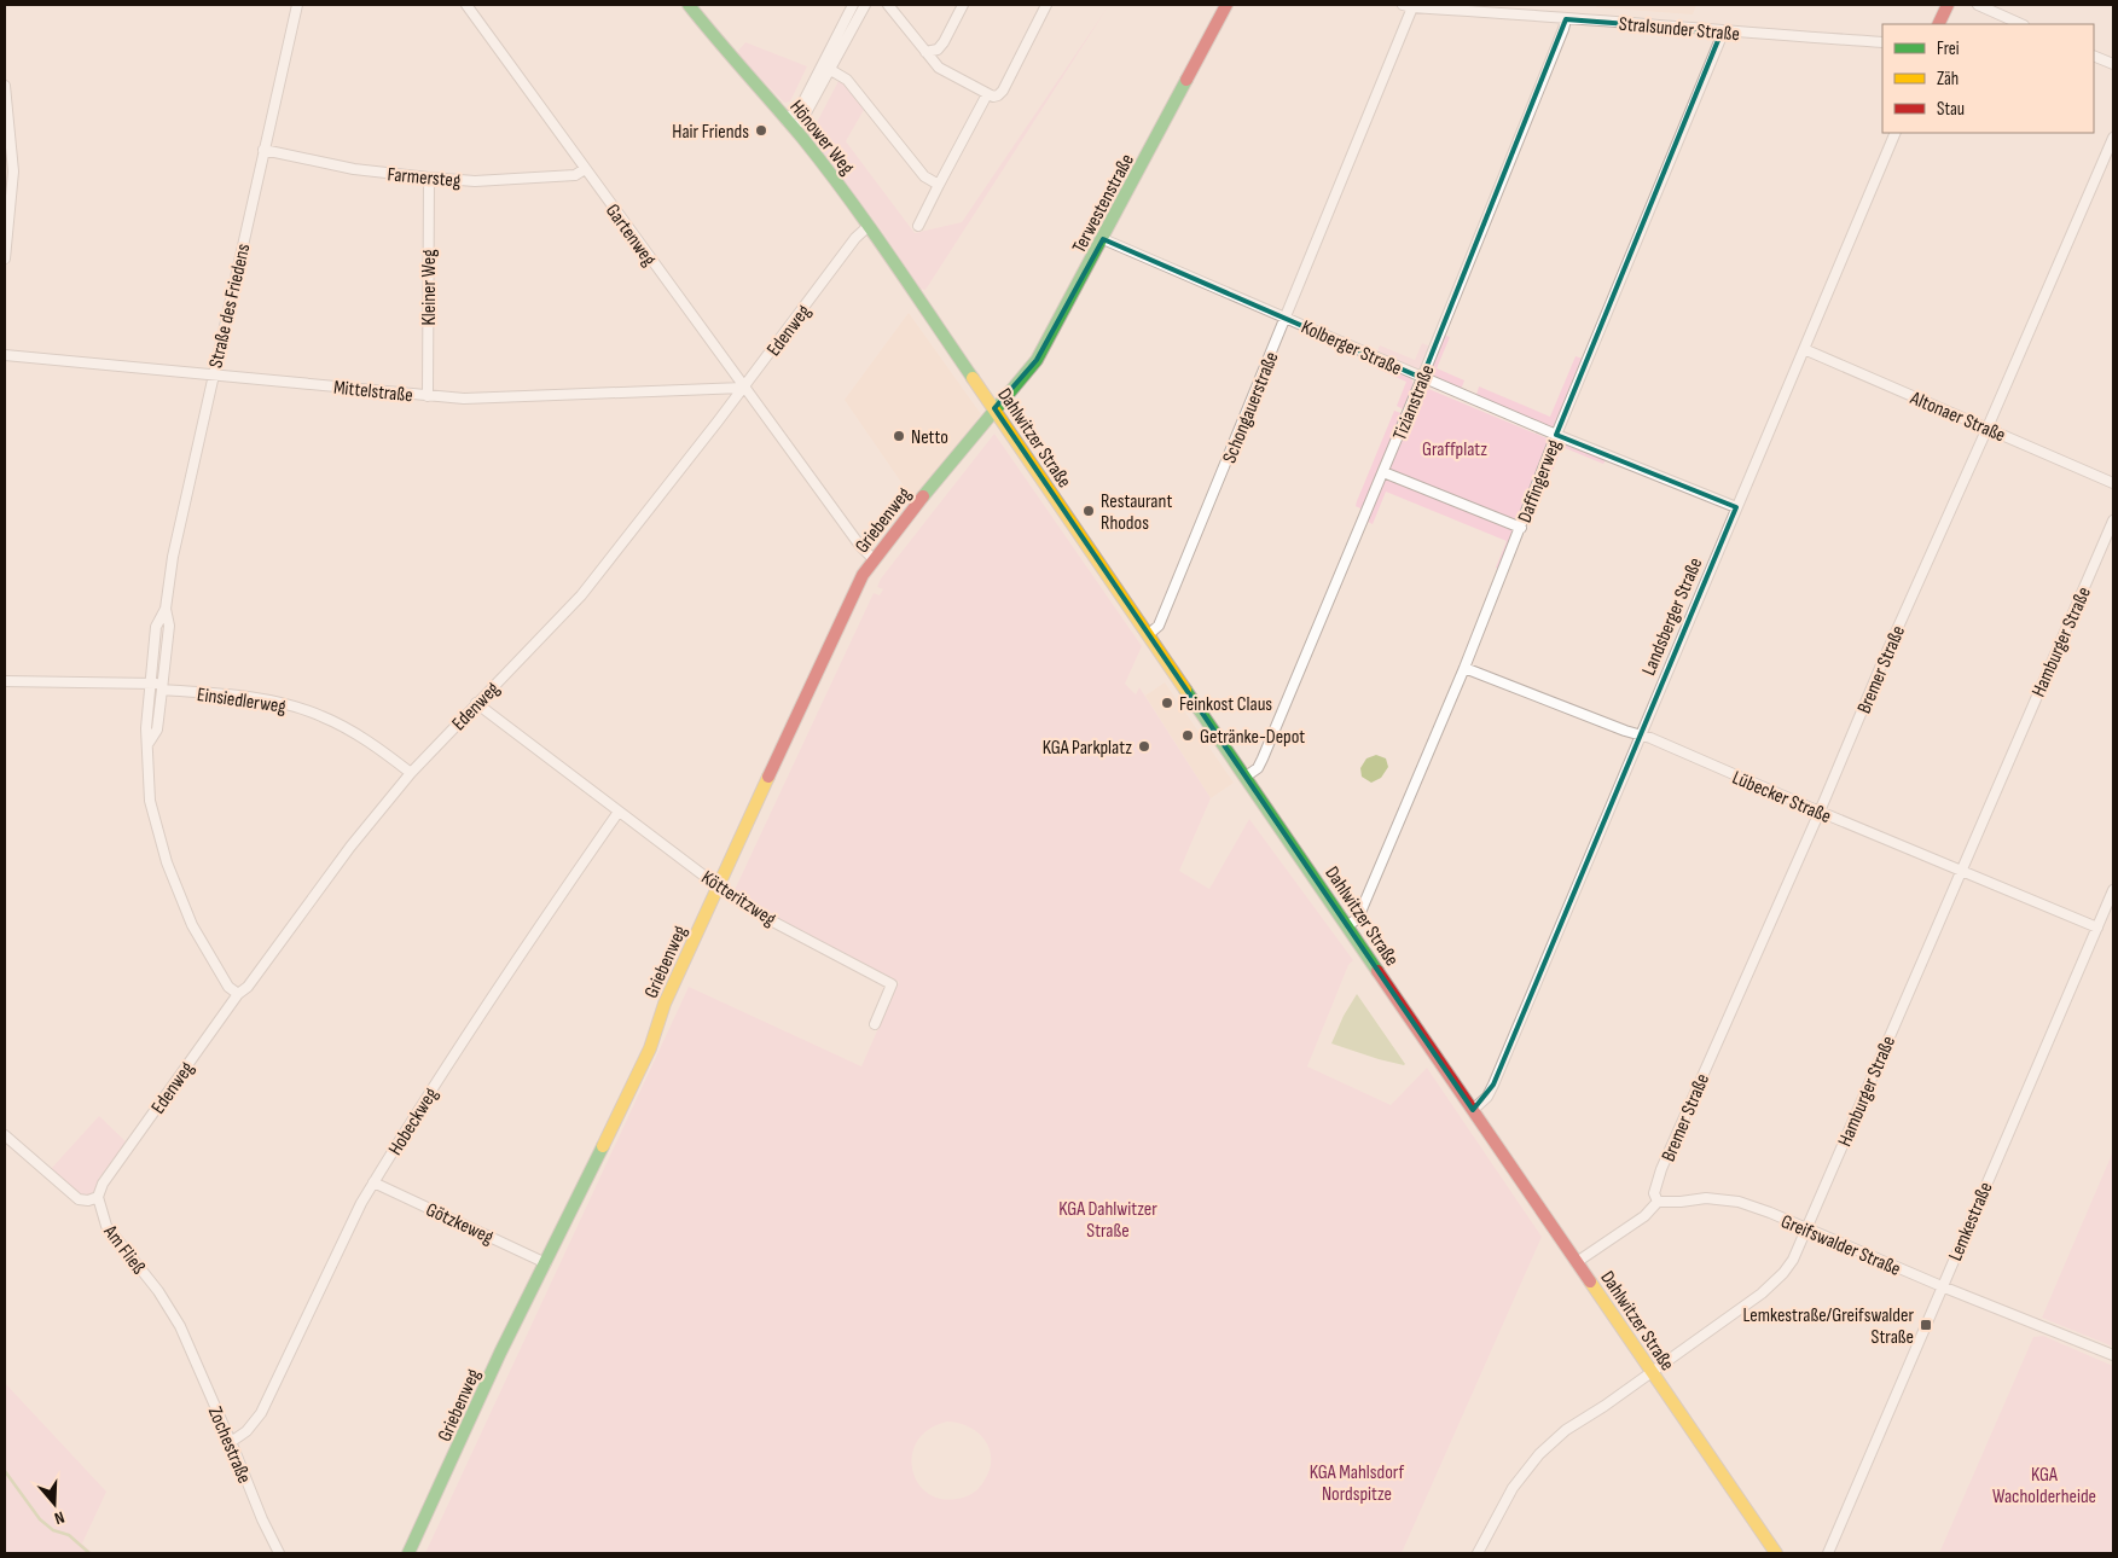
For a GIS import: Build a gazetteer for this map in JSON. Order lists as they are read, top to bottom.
{
  "streets": {
    "main road": [
      "Hönower Weg",
      "Terwestenstraße",
      "Dahlwitzer Straße",
      "Griebenweg"
    ],
    "street": [
      "Stralsunder Straße",
      "Farmersteg",
      "Gartenweg",
      "Kleiner Weg",
      "Straße des Friedens",
      "Edenweg",
      "Kolberger Straße",
      "Mittelstraße",
      "Tizianstraße",
      "Schongauerstraße",
      "Altonaer Straße",
      "Daffingerweg",
      "Landsberger Straße",
      "Hamburger Straße",
      "Bremer Straße",
      "Einsiedlerweg",
      "Lübecker Straße",
      "Kötteritzweg",
      "Hobeckweg",
      "Lemkestraße",
      "Götzkeweg",
      "Greifswalder Straße",
      "Am Fließ",
      "Zochestraße"
    ]
  },
  "crossings": [
    ["Stralsunder Straße", "Tizianstraße"],
    ["Stralsunder Straße", "Schongauerstraße"],
    ["Stralsunder Straße", "Daffingerweg"],
    ["Hönower Weg", "Edenweg"],
    ["Hönower Weg", "Dahlwitzer Straße"],
    ["Farmersteg", "Gartenweg"],
    ["Farmersteg", "Kleiner Weg"],
    ["Farmersteg", "Straße des Friedens"],
    ["Terwestenstraße", "Kolberger Straße"],
    ["Terwestenstraße", "Dahlwitzer Straße"],
    ["Terwestenstraße", "Griebenweg"],
    ["Gartenweg", "Edenweg"],
    ["Gartenweg", "Mittelstraße"],
    ["Gartenweg", "Griebenweg"],
    ["Kleiner Weg", "Mittelstraße"],
    ["Straße des Friedens", "Edenweg"],
    ["Straße des Friedens", "Mittelstraße"],
    ["Straße des Friedens", "Einsiedlerweg"],
    ["Edenweg", "Mittelstraße"],
    ["Edenweg", "Einsiedlerweg"],
    ["Edenweg", "Kötteritzweg"],
    ["Edenweg", "Am Fließ"],
    ["Kolberger Straße", "Tizianstraße"],
    ["Kolberger Straße", "Schongauerstraße"],
    ["Kolberger Straße", "Daffingerweg"],
    ["Kolberger Straße", "Landsberger Straße"],
    ["Tizianstraße", "Dahlwitzer Straße"],
    ["Schongauerstraße", "Dahlwitzer Straße"],
    ["Altonaer Straße", "Landsberger Straße"],
    ["Altonaer Straße", "Bremer Straße"],
    ["Dahlwitzer Straße", "Daffingerweg"],
    ["Dahlwitzer Straße", "Griebenweg"],
    ["Dahlwitzer Straße", "Landsberger Straße"],
    ["Dahlwitzer Straße", "Hamburger Straße"],
    ["Daffingerweg", "Lübecker Straße"],
    ["Griebenweg", "Kötteritzweg"],
    ["Griebenweg", "Götzkeweg"],
    ["Landsberger Straße", "Lübecker Straße"],
    ["Hamburger Straße", "Lübecker Straße"],
    ["Hamburger Straße", "Greifswalder Straße"],
    ["Bremer Straße", "Lübecker Straße"],
    ["Bremer Straße", "Greifswalder Straße"],
    ["Lübecker Straße", "Lemkestraße"],
    ["Kötteritzweg", "Hobeckweg"],
    ["Hobeckweg", "Götzkeweg"],
    ["Hobeckweg", "Zochestraße"],
    ["Lemkestraße", "Greifswalder Straße"],
    ["Am Fließ", "Zochestraße"]
  ],
  "parks": [
    "Graffplatz",
    "KGA Dahlwitzer Straße",
    "KGA Mahlsdorf Nordspitze",
    "KGA Wacholderheide"
  ],
  "places": {
    "other": [
      "Hair Friends",
      "Netto",
      "Restaurant Rhodos",
      "Feinkost Claus",
      "Getränke-Depot",
      "KGA Parkplatz"
    ],
    "transit": ["Lemkestraße/Greifswalder Straße"]
  },
  "legend": ["Frei", "Zäh", "Stau"],
  "north": "bottom"
}
